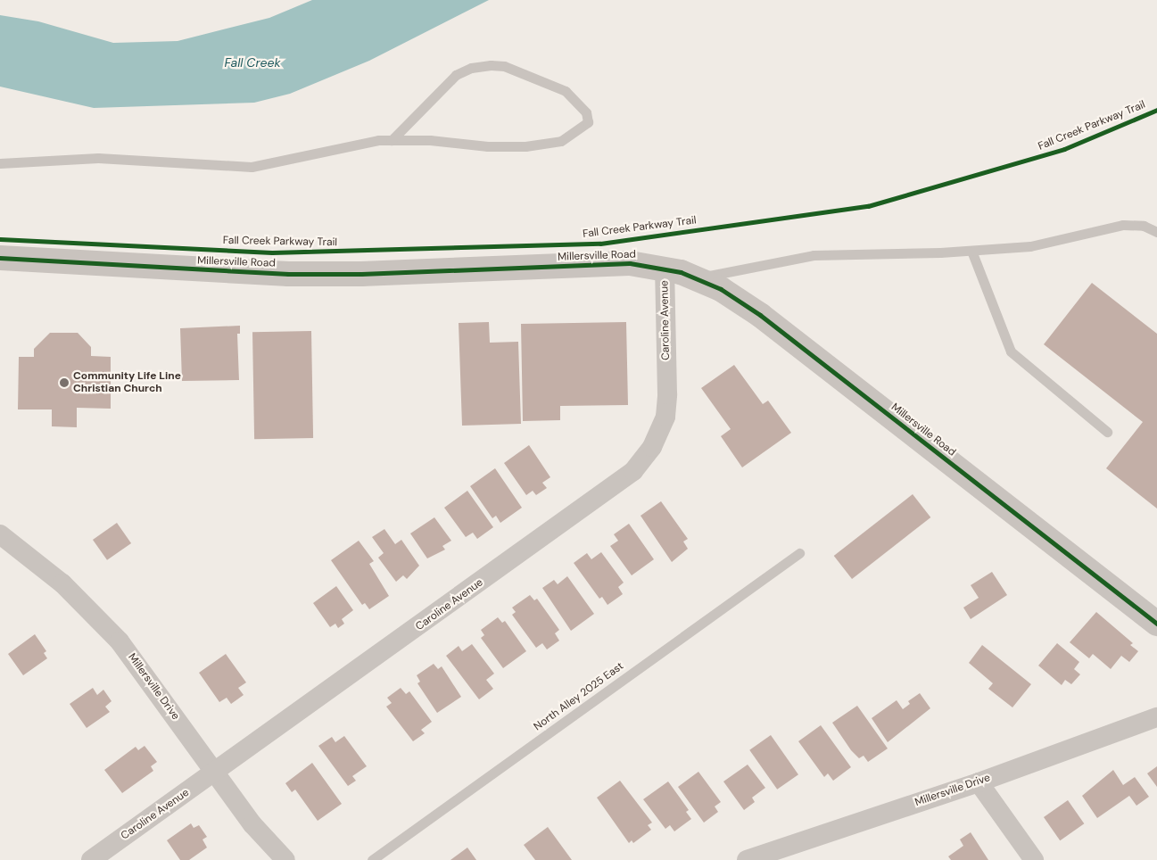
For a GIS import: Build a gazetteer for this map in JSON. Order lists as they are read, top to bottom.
{
  "streets": {
    "street": ["Millersville Road", "Caroline Avenue", "Millersville Drive"],
    "lane": ["North Alley 2025 East"],
    "cycle path": ["Fall Creek Parkway Trail"]
  },
  "crossings": [
    ["Millersville Road", "Caroline Avenue"],
    ["Caroline Avenue", "Millersville Drive"]
  ],
  "water": ["Fall Creek"],
  "places": ["Community Life Line Christian Church"]
}
